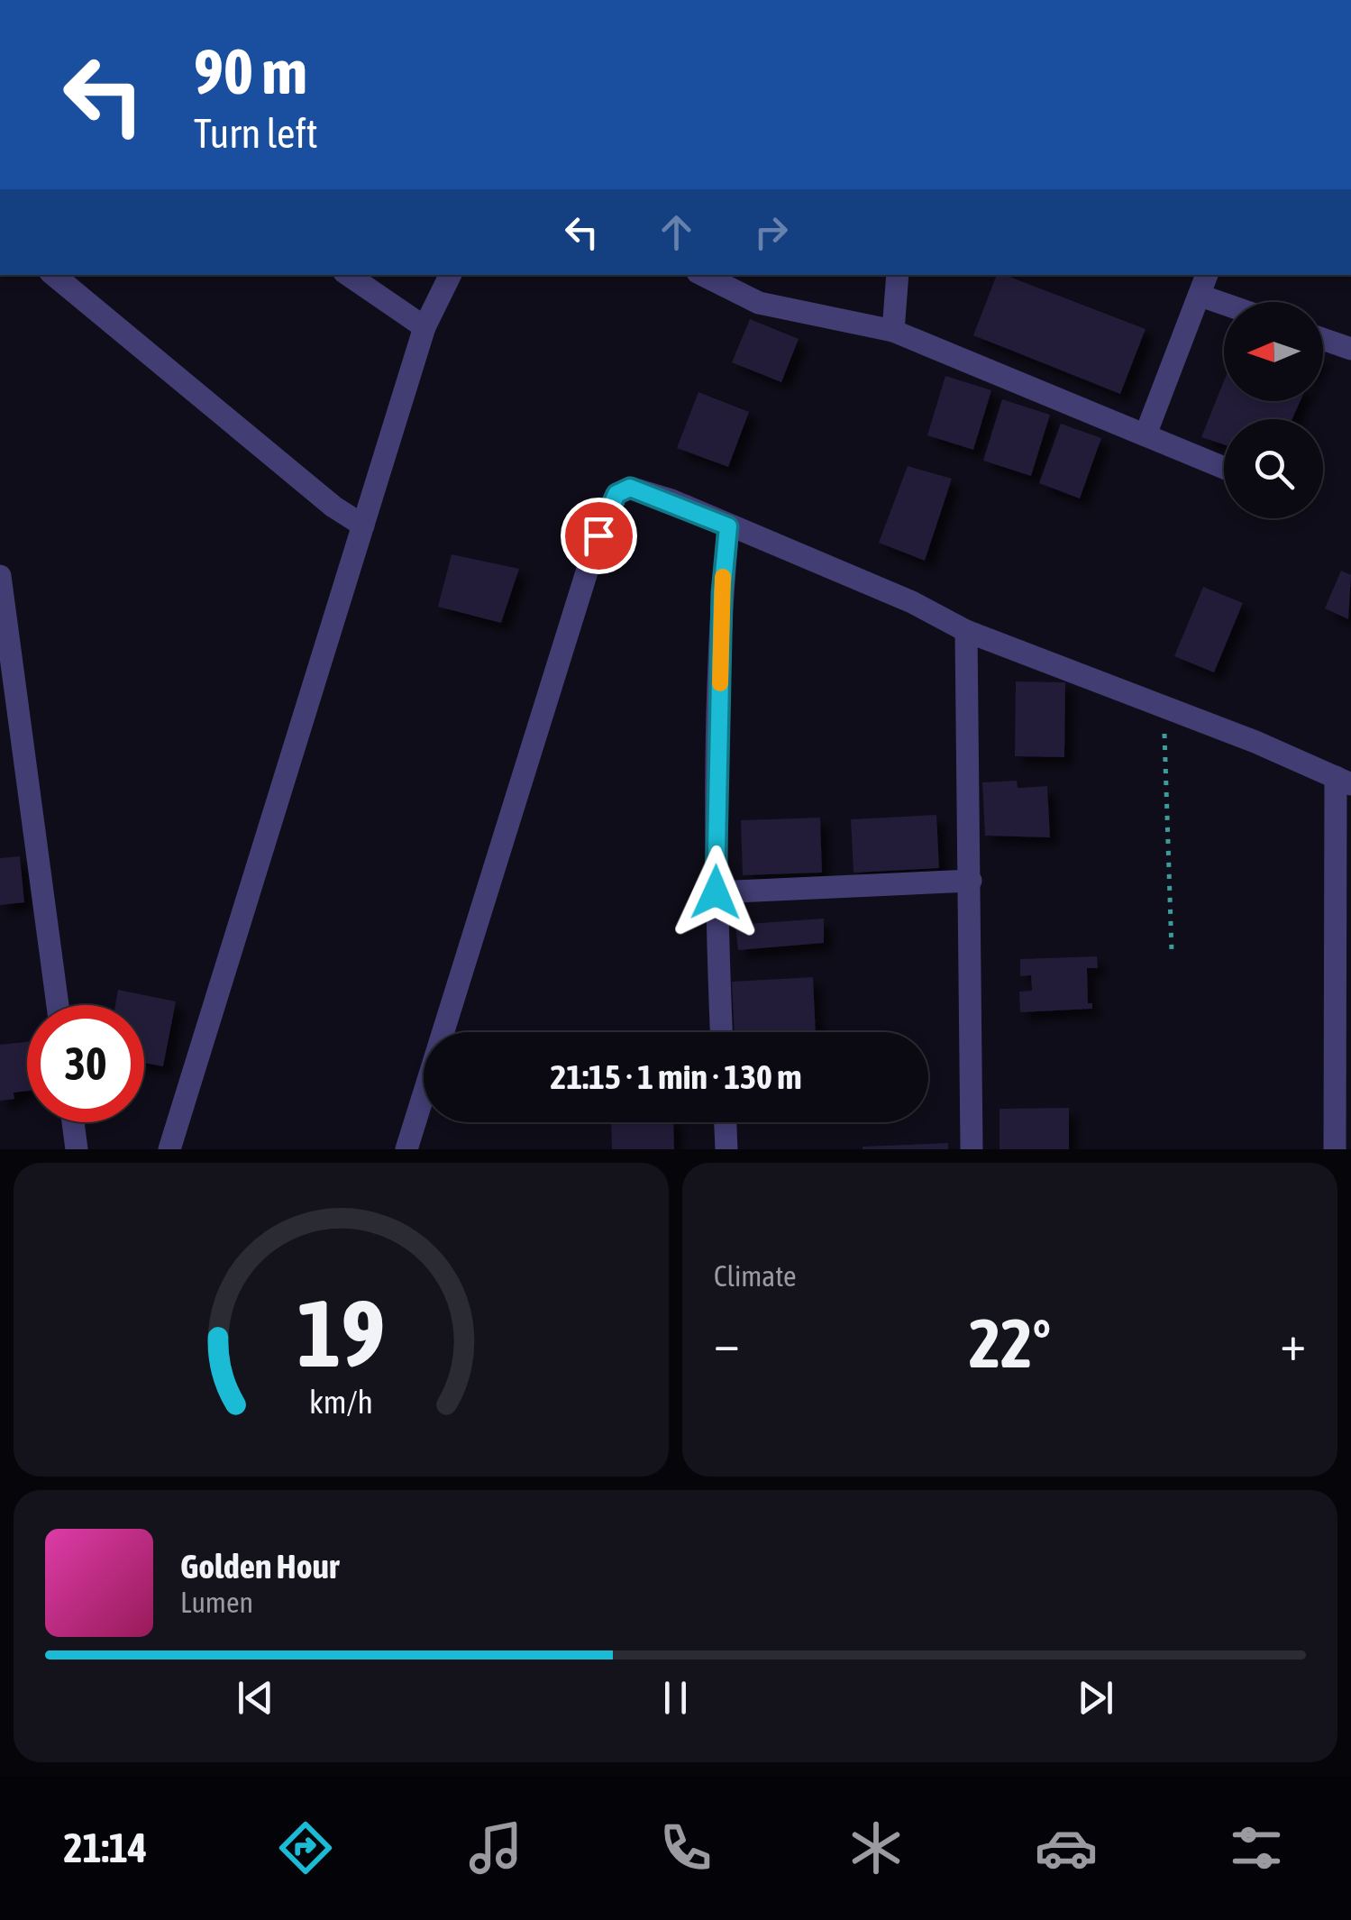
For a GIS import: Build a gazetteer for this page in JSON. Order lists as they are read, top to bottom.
{
  "north": "left",
  "page": {
    "turn": ["90 m", "Turn left"],
    "limit": "30",
    "trip": "21:15 · 1 min · 130 m",
    "tile": "Climate",
    "heat": ["−", "22°", "+"],
    "song": ["Golden Hour", "Lumen"],
    "tabs": "21:14",
    "gauge": ["19", "km/h"]
  }
}
